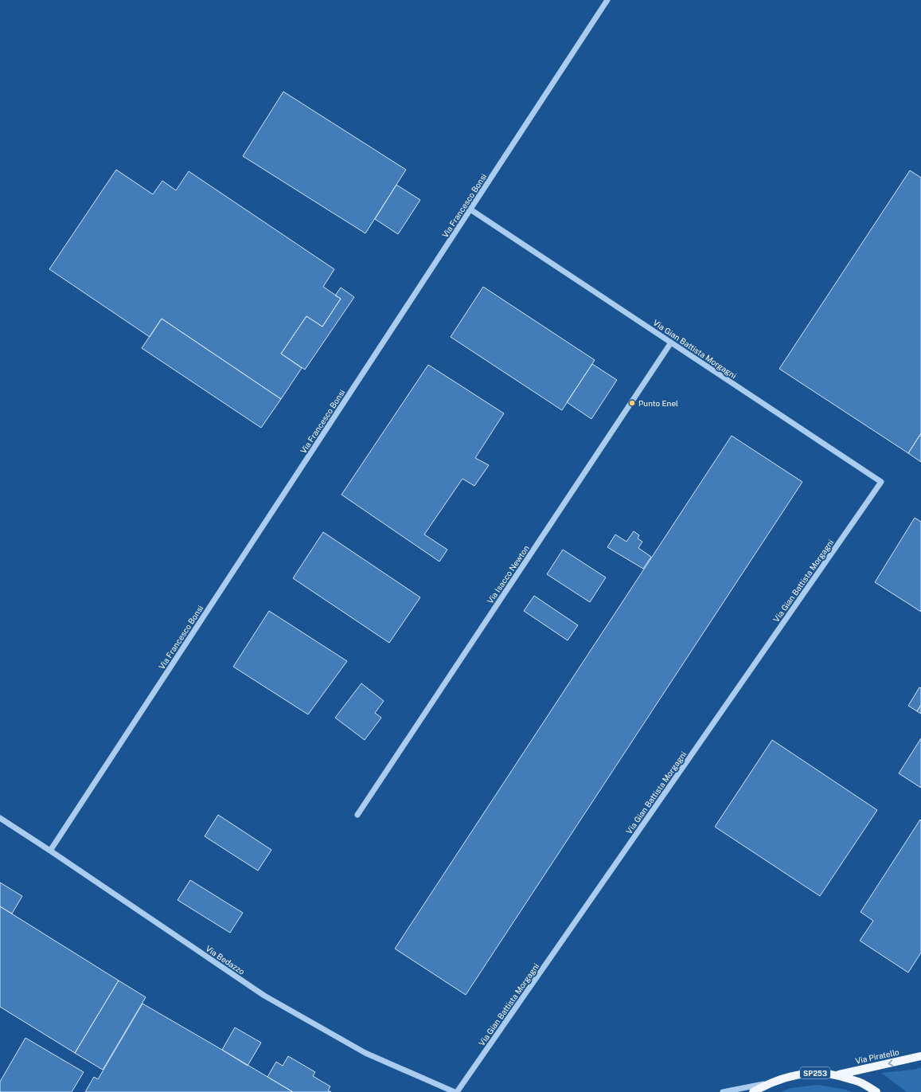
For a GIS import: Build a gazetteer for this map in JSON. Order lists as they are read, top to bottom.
{
  "streets": {
    "main road": ["Via Piratello", "SP253"],
    "street": [
      "Via Francesco Bonsi",
      "Via Gian Battista Morgagni",
      "Via Isacco Newton",
      "Via Bedazzo"
    ]
  },
  "crossings": [
    ["Via Francesco Bonsi", "Via Gian Battista Morgagni"],
    ["Via Francesco Bonsi", "Via Bedazzo"],
    ["Via Gian Battista Morgagni", "Via Isacco Newton"],
    ["Via Piratello", "SP253"]
  ],
  "one_way": ["Via Piratello"],
  "places": ["Punto Enel"]
}
